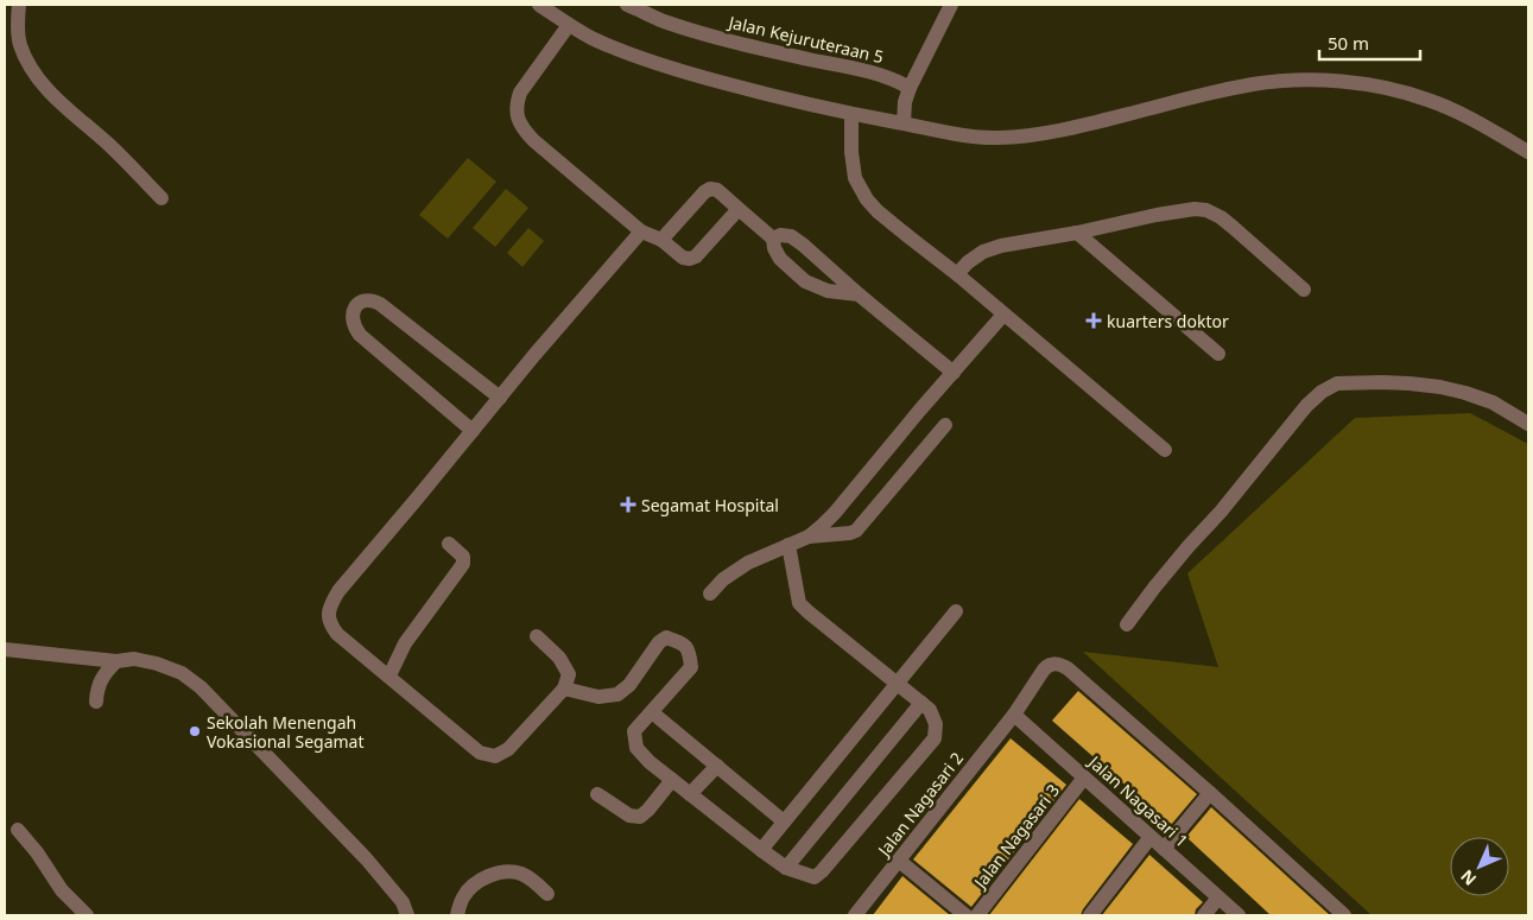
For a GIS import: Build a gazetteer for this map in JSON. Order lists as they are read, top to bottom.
{
  "streets": {
    "street": [
      "Jalan Kejuruteraan 5",
      "Jalan Nagasari 1",
      "Jalan Nagasari 2",
      "Jalan Nagasari 3"
    ]
  },
  "crossings": [
    ["Jalan Nagasari 1", "Jalan Nagasari 2"],
    ["Jalan Nagasari 1", "Jalan Nagasari 3"]
  ],
  "places": {
    "health": ["kuarters doktor", "Segamat Hospital"],
    "other": ["Sekolah Menengah Vokasional Segamat"]
  },
  "scale_bar": "50 m",
  "north": "bottom left"
}
